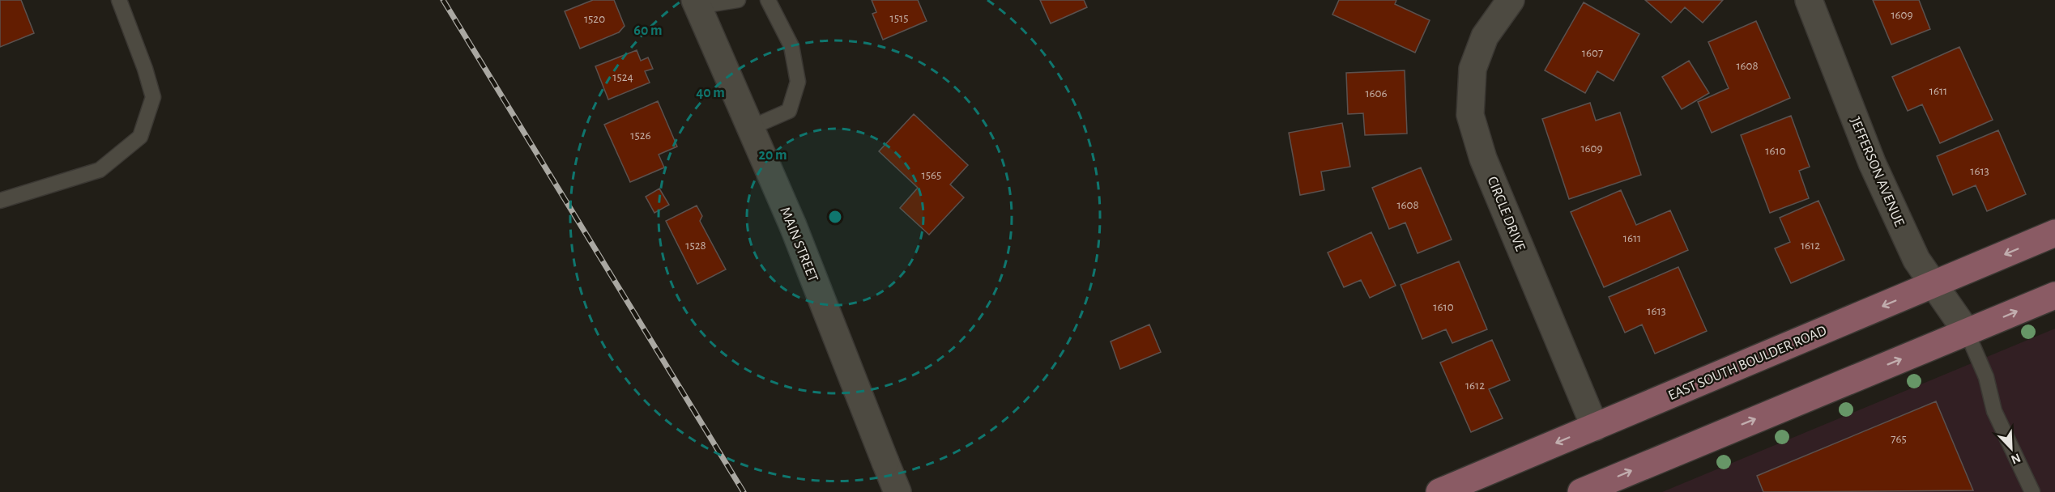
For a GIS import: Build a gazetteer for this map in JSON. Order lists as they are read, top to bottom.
{
  "streets": {
    "main road": ["EAST SOUTH BOULDER ROAD"],
    "street": ["JEFFERSON AVENUE", "CIRCLE DRIVE", "MAIN STREET"]
  },
  "crossings": [
    ["JEFFERSON AVENUE", "EAST SOUTH BOULDER ROAD"],
    ["CIRCLE DRIVE", "EAST SOUTH BOULDER ROAD"]
  ],
  "house_numbers": [
    "1609",
    "1515",
    "1520",
    "1607",
    "1608",
    "1524",
    "1611",
    "1606",
    "1526",
    "1609",
    "1610",
    "1613",
    "1565",
    "1608",
    "1611",
    "1528",
    "1612",
    "1610",
    "1613",
    "1612",
    "765"
  ],
  "north": "bottom right",
  "rings": ["60 m", "40 m", "20 m"]
}
